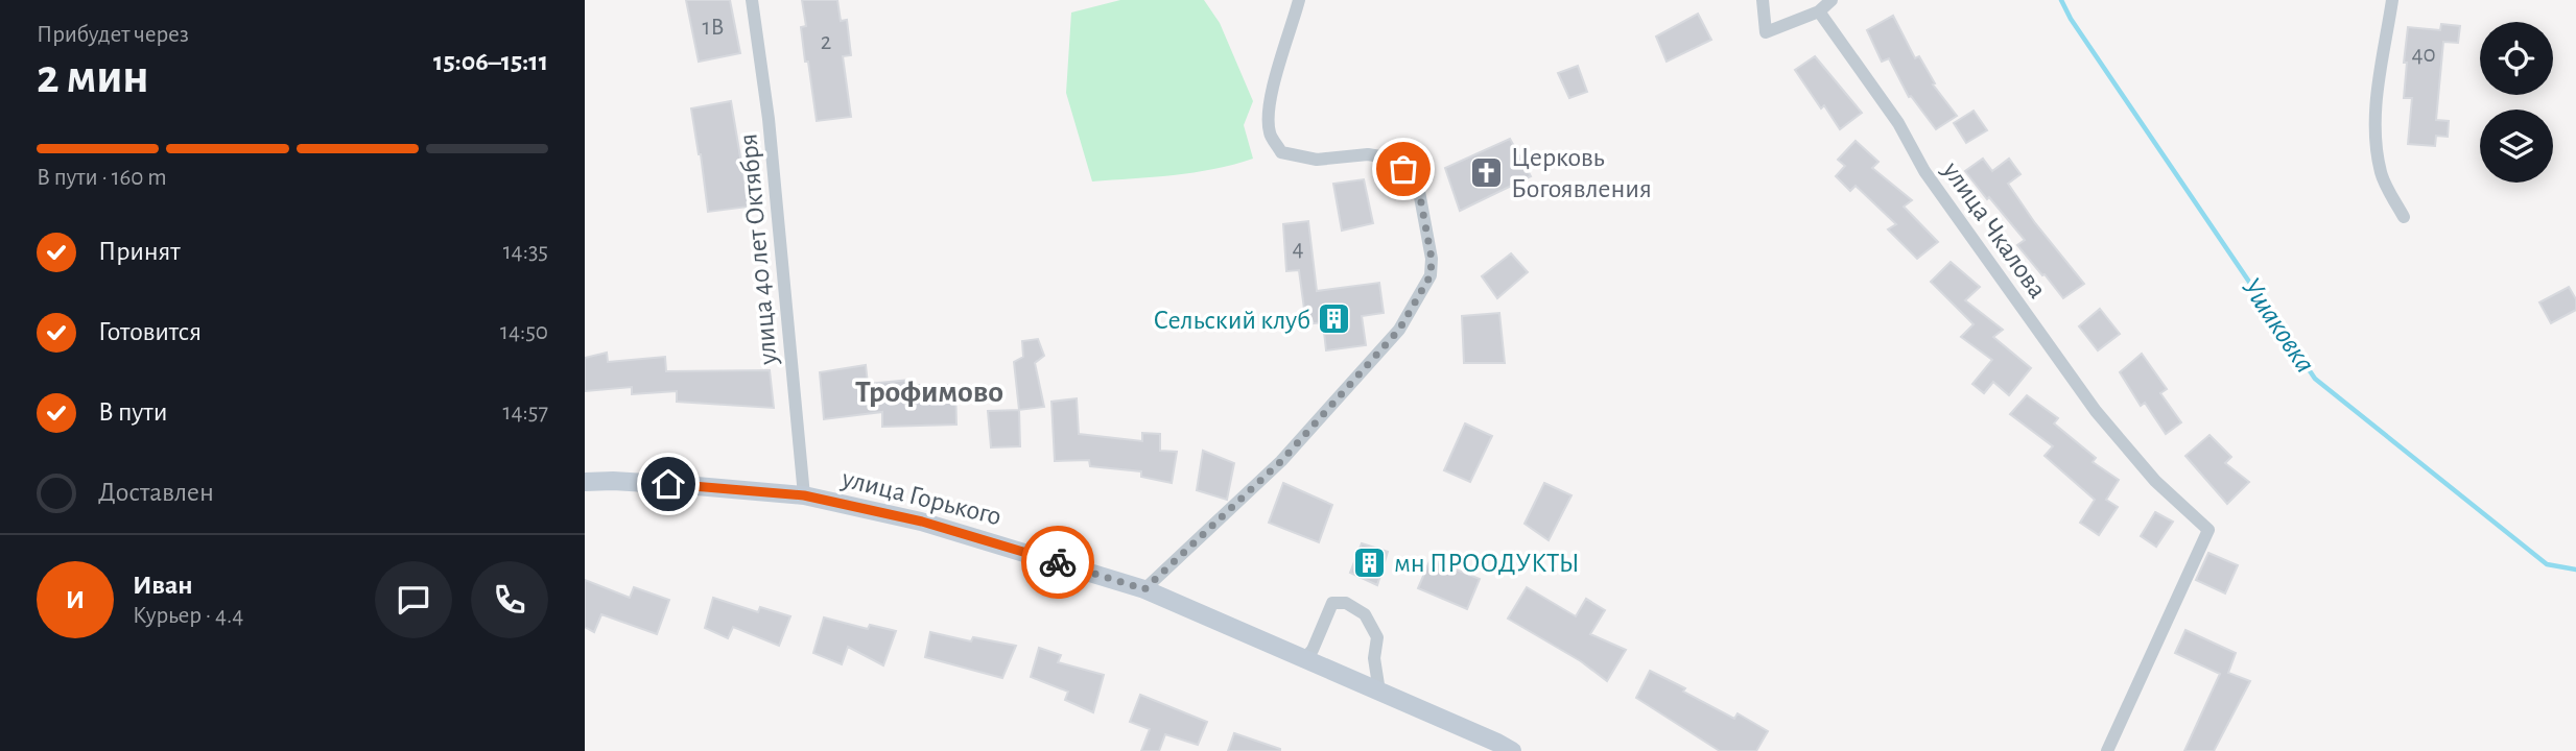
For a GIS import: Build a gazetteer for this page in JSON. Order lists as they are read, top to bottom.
{
  "streets": {
    "main road": ["улица Горького"],
    "street": ["улица Чкалова", "улица 40 лет Октября"]
  },
  "crossings": [
    ["улица 40 лет Октября", "улица Горького"]
  ],
  "districts": ["Трофимово"],
  "water": ["Ушаковка"],
  "places": {
    "church": ["Церковь Богоявления"],
    "building": ["Сельский клуб", "мн ПРООДУКТЫ"]
  },
  "house_numbers": [
    "1В",
    "2",
    "40",
    "4"
  ],
  "page": {
    "heading": ["2 мин", "Прибудет через", "15:06–15:11"],
    "panel": ["Иван", "Курьер · 4.4"],
    "bar": "В пути · 160 m",
    "list": [
      ["Принят", "14:35"],
      ["Готовится", "14:50"],
      ["В пути", "14:57"],
      "Доставлен"
    ],
    "round": "И"
  }
}
